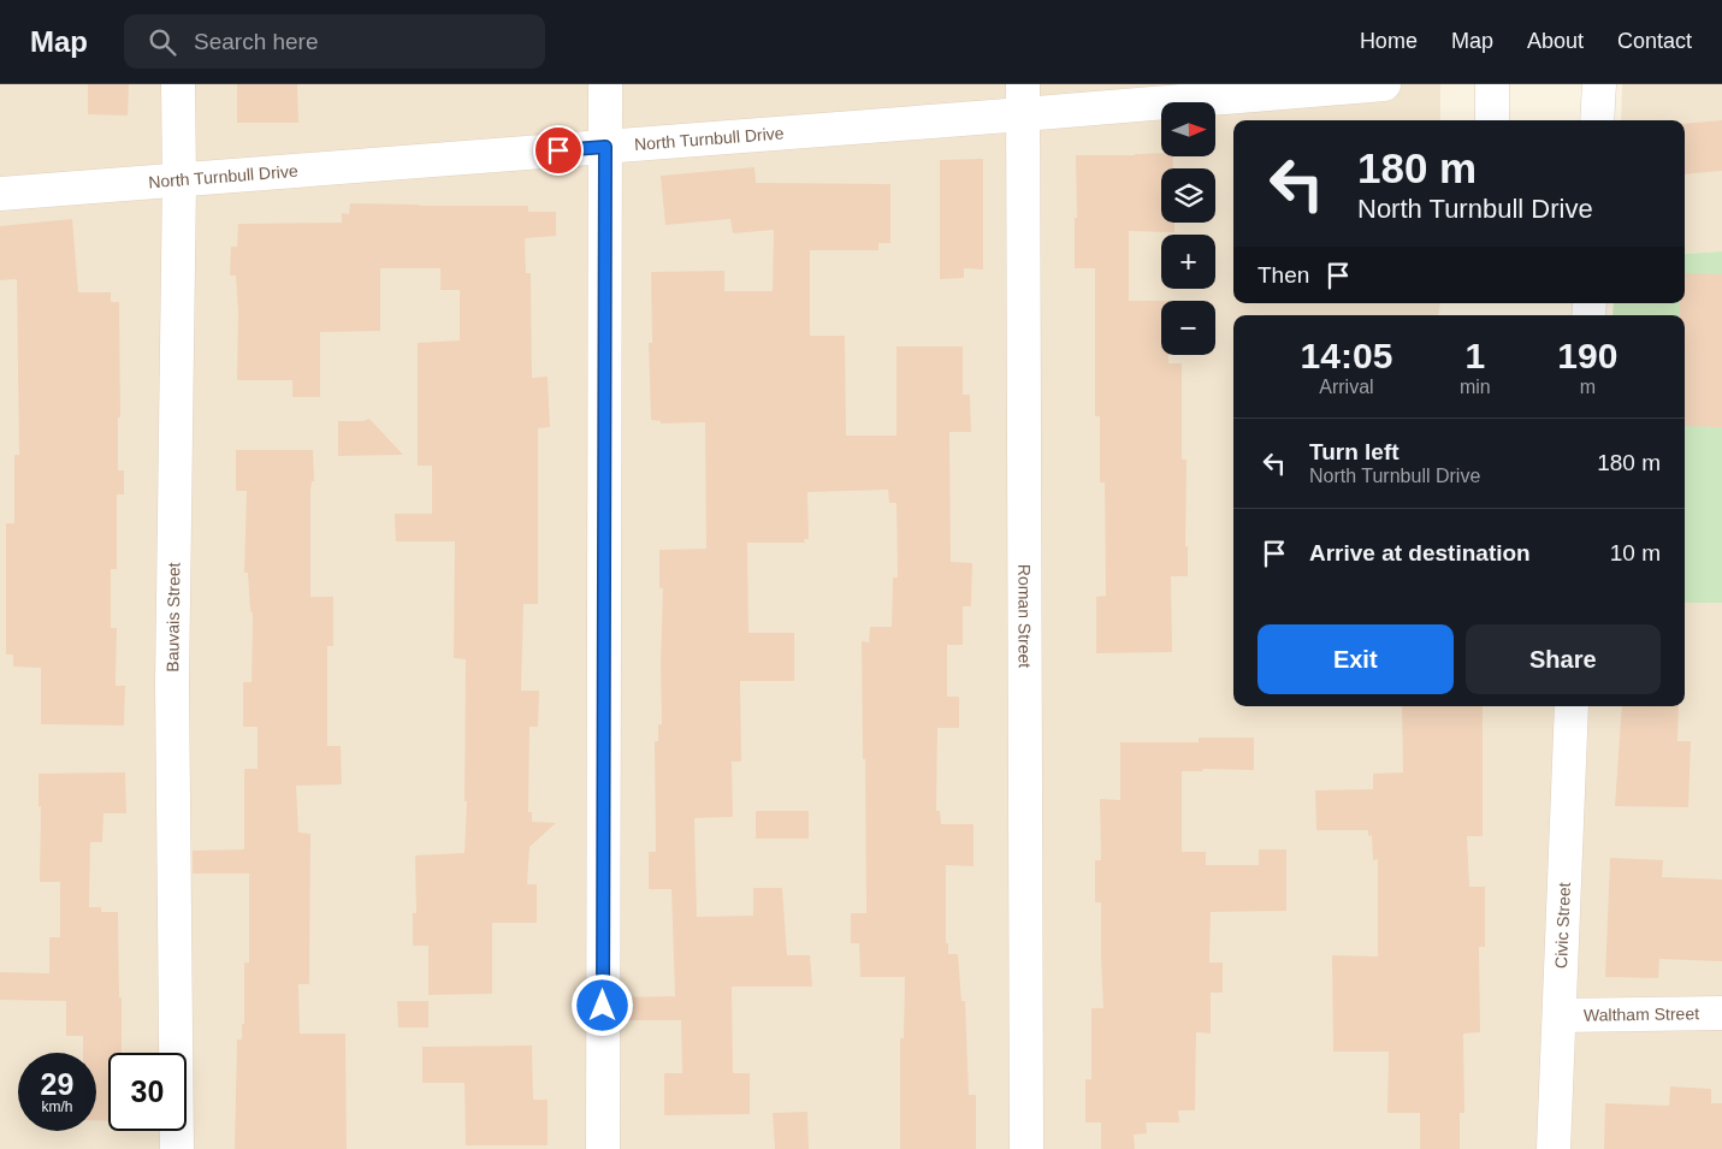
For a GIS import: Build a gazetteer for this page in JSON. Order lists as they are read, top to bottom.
{
  "streets": {
    "street": [
      "North Turnbull Drive",
      "Bauvais Street",
      "Roman Street",
      "Civic Street",
      "Waltham Street"
    ]
  },
  "crossings": [
    ["North Turnbull Drive", "Bauvais Street"],
    ["North Turnbull Drive", "Roman Street"],
    ["Civic Street", "Waltham Street"]
  ],
  "north": "right",
  "page": {
    "header": "Map",
    "search": "Search here",
    "nav": [
      "Home",
      "Map",
      "About",
      "Contact"
    ],
    "map_buttons": ["+", "−"],
    "turn": ["180 m", "North Turnbull Drive"],
    "then": "Then",
    "eta": [
      "14:05",
      "Arrival",
      "1",
      "min",
      "190",
      "m"
    ],
    "list": [
      {
        "name": "Turn left",
        "note": "North Turnbull Drive",
        "value": "180 m"
      },
      {
        "name": "Arrive at destination",
        "value": "10 m"
      }
    ],
    "buttons": ["Exit", "Share"],
    "speed": "29 km/h",
    "limit": "30"
  }
}
